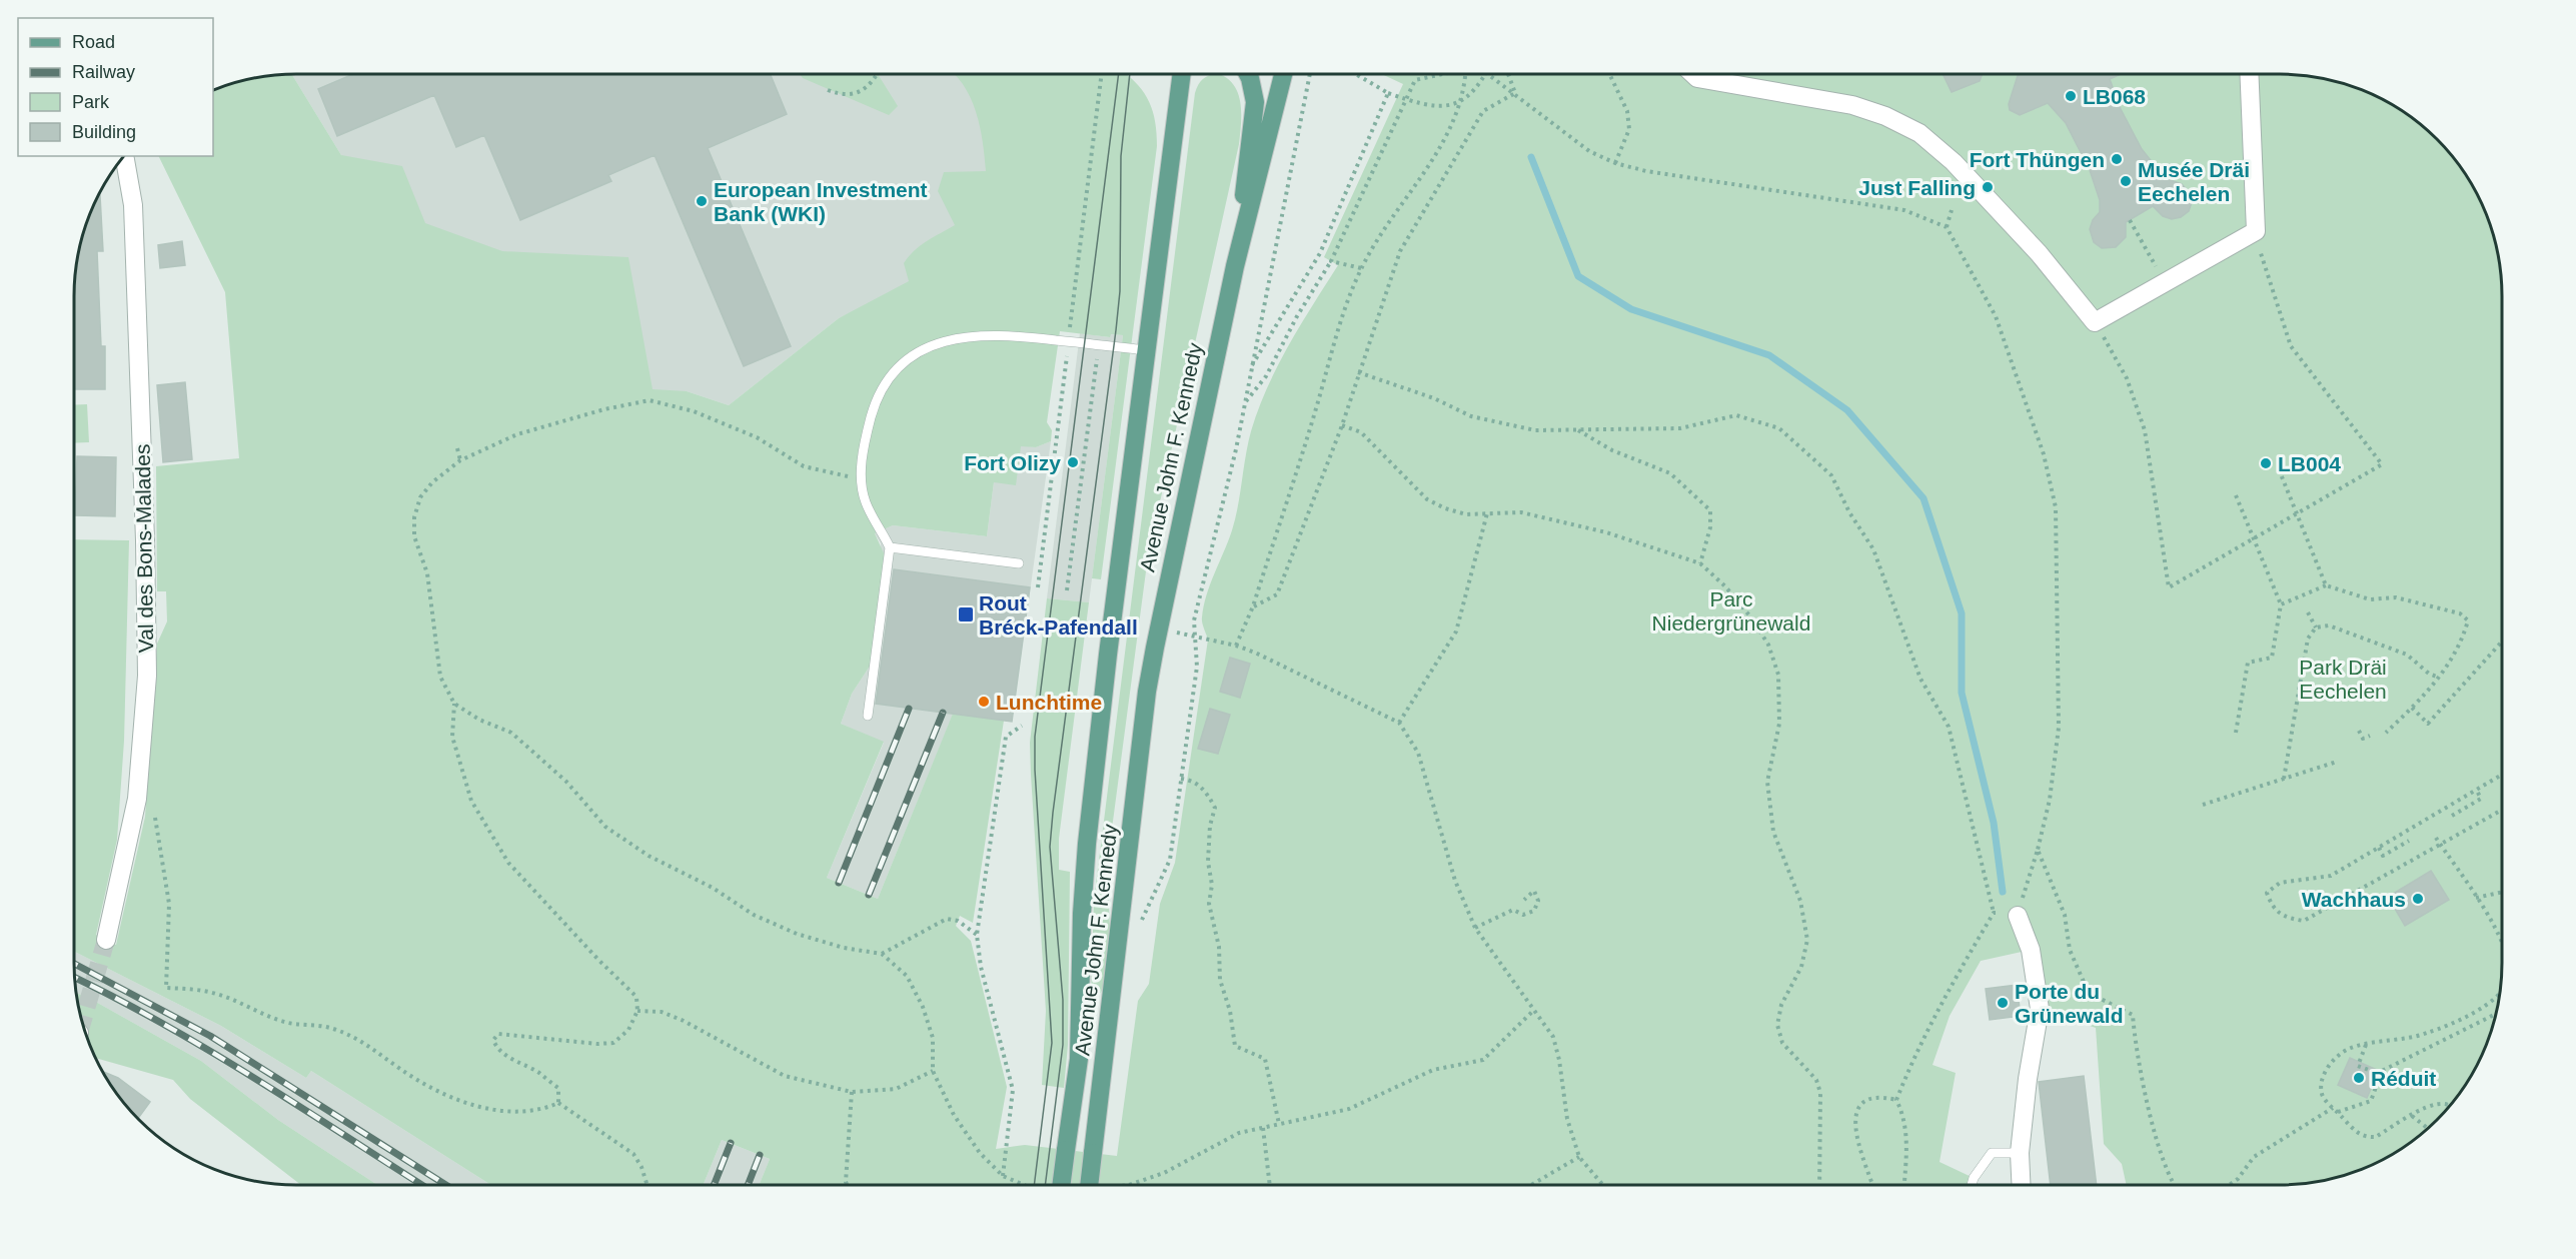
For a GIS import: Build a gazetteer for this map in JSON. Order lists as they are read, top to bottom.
{
  "streets": {
    "main road": ["Avenue John F. Kennedy"],
    "street": ["Val des Bons-Malades"]
  },
  "parks": ["Parc Niedergrünewald", "Park Dräi Eechelen"],
  "places": {
    "other": [
      "LB068",
      "Fort Thüngen",
      "Musée Dräi Eechelen",
      "Just Falling",
      "European Investment Bank (WKI)",
      "Fort Olizy",
      "LB004",
      "Lunchtime",
      "Wachhaus",
      "Porte du Grünewald",
      "Réduit"
    ],
    "transit": ["Rout Bréck-Pafendall"]
  },
  "legend": [
    "Road",
    "Railway",
    "Park",
    "Building"
  ]
}
